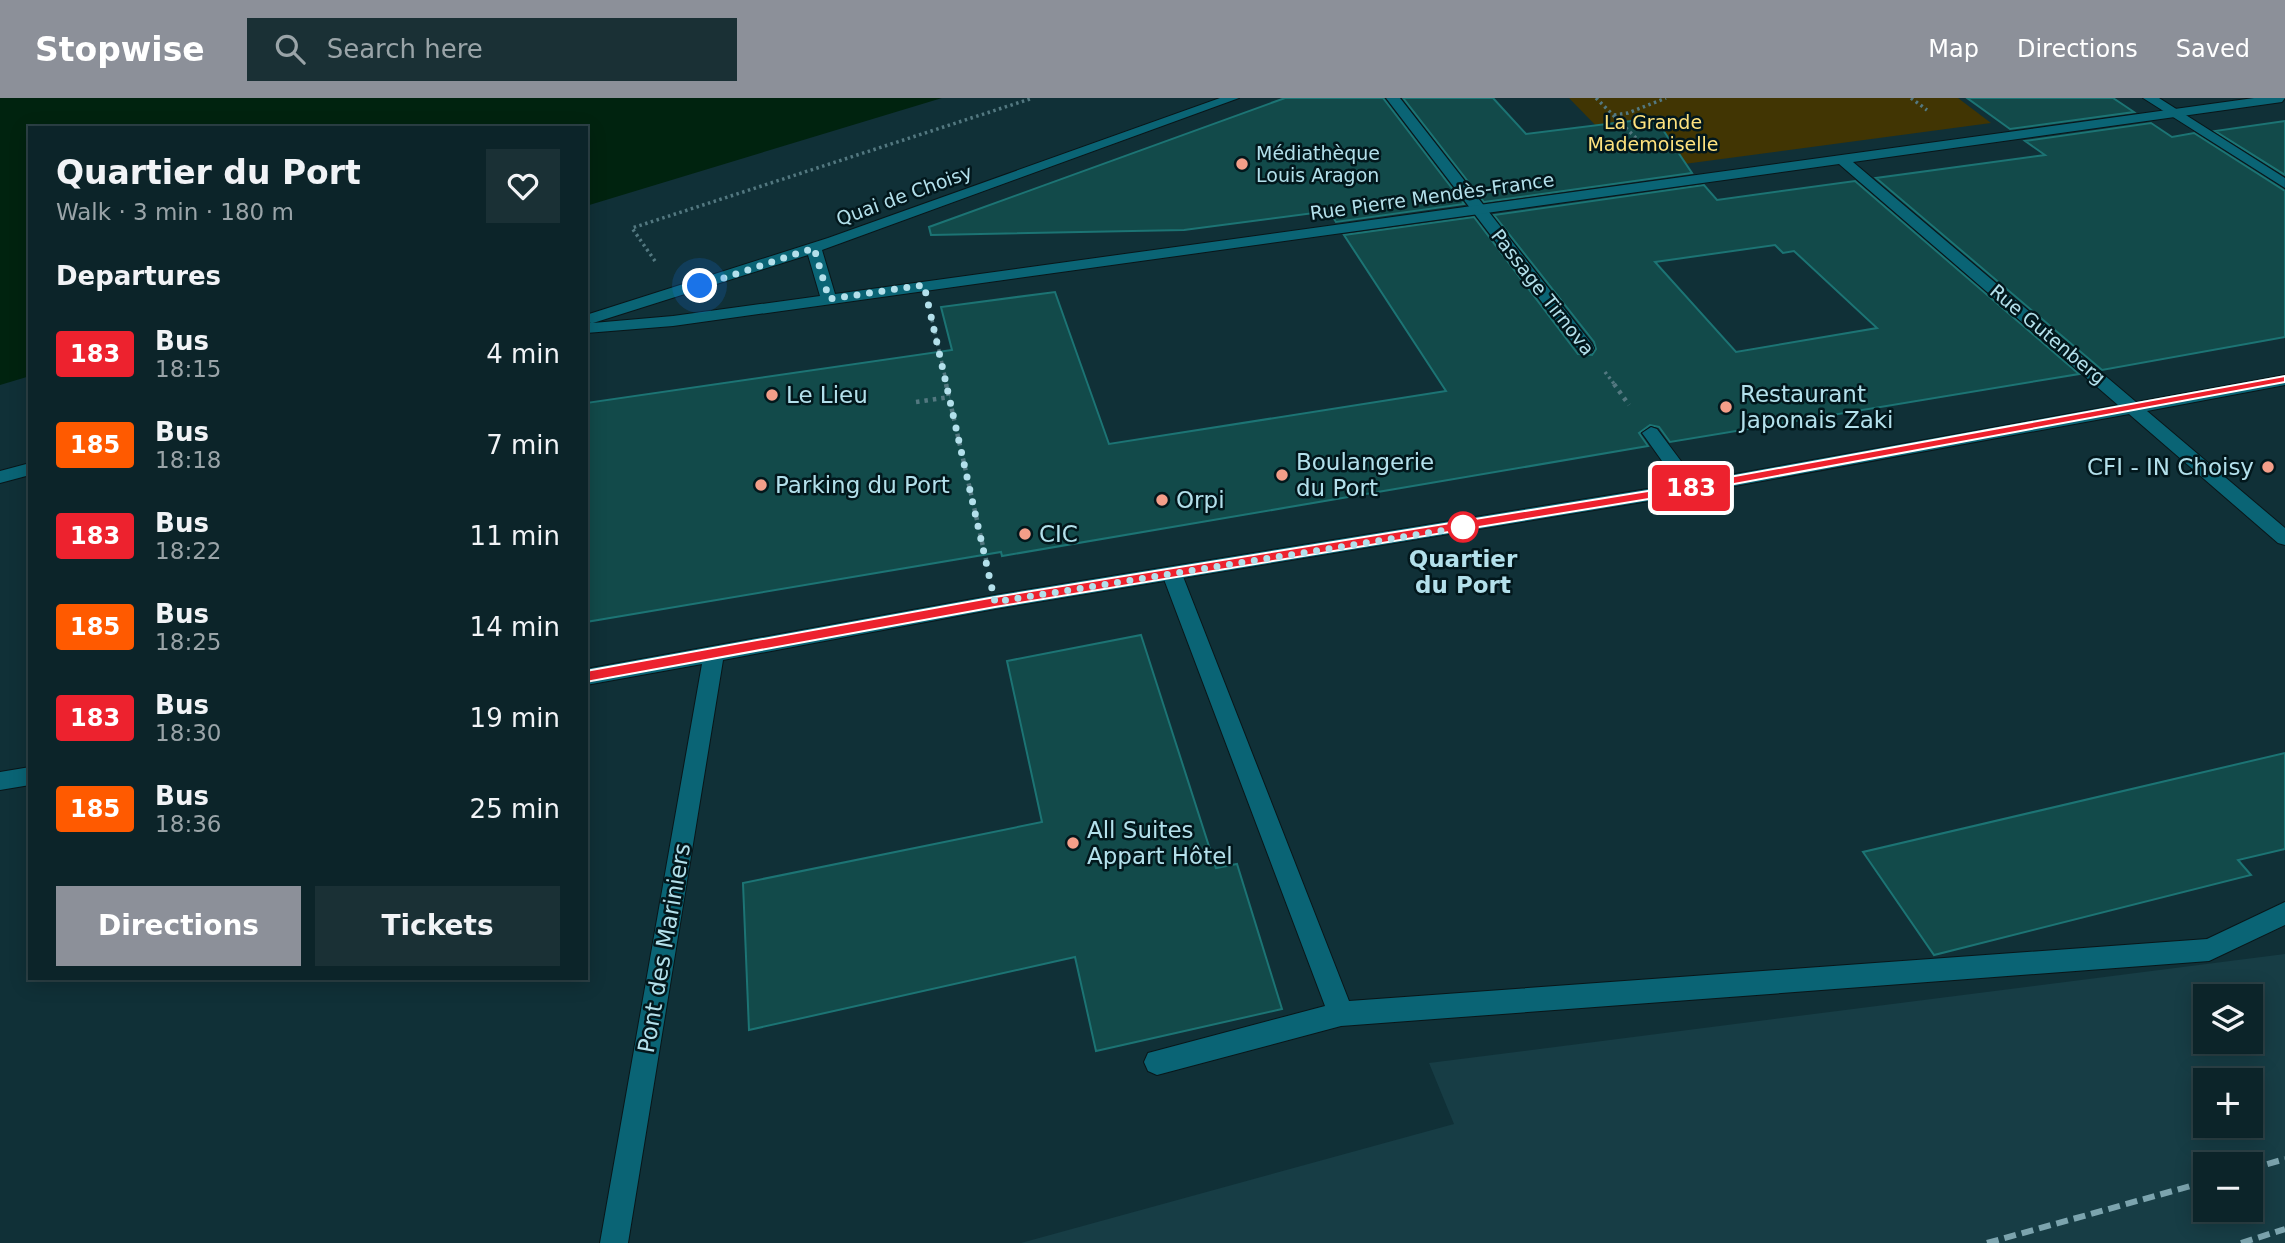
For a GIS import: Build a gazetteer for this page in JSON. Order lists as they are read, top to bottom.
{
  "streets": {
    "street": [
      "Quai de Choisy",
      "Rue Pierre Mendès-France",
      "Passage Tirnova",
      "Rue Gutenberg",
      "Pont des Mariniers"
    ]
  },
  "crossings": [
    ["Rue Pierre Mendès-France", "Passage Tirnova"],
    ["Rue Pierre Mendès-France", "Rue Gutenberg"]
  ],
  "parks": ["La Grande Mademoiselle"],
  "places": [
    "Médiathèque Louis Aragon",
    "Le Lieu",
    "Restaurant Japonais Zaki",
    "CFI - IN Choisy",
    "Boulangerie du Port",
    "Parking du Port",
    "Orpi",
    "Quartier du Port",
    "CIC",
    "All Suites Appart Hôtel"
  ],
  "lines": ["bus line 183"],
  "page": {
    "header": "Stopwise",
    "search": "Search here",
    "nav": ["Map", "Directions", "Saved"],
    "on_map": "183",
    "heading": [
      ["Quartier du Port", "Walk · 3 min · 180 m"],
      "Departures"
    ],
    "list": [
      {
        "mark": "183",
        "name": "Bus",
        "note": "18:15",
        "value": "4 min"
      },
      {
        "mark": "185",
        "name": "Bus",
        "note": "18:18",
        "value": "7 min"
      },
      {
        "mark": "183",
        "name": "Bus",
        "note": "18:22",
        "value": "11 min"
      },
      {
        "mark": "185",
        "name": "Bus",
        "note": "18:25",
        "value": "14 min"
      },
      {
        "mark": "183",
        "name": "Bus",
        "note": "18:30",
        "value": "19 min"
      },
      {
        "mark": "185",
        "name": "Bus",
        "note": "18:36",
        "value": "25 min"
      }
    ],
    "buttons": ["Directions", "Tickets"],
    "map_buttons": ["+", "−"]
  }
}
